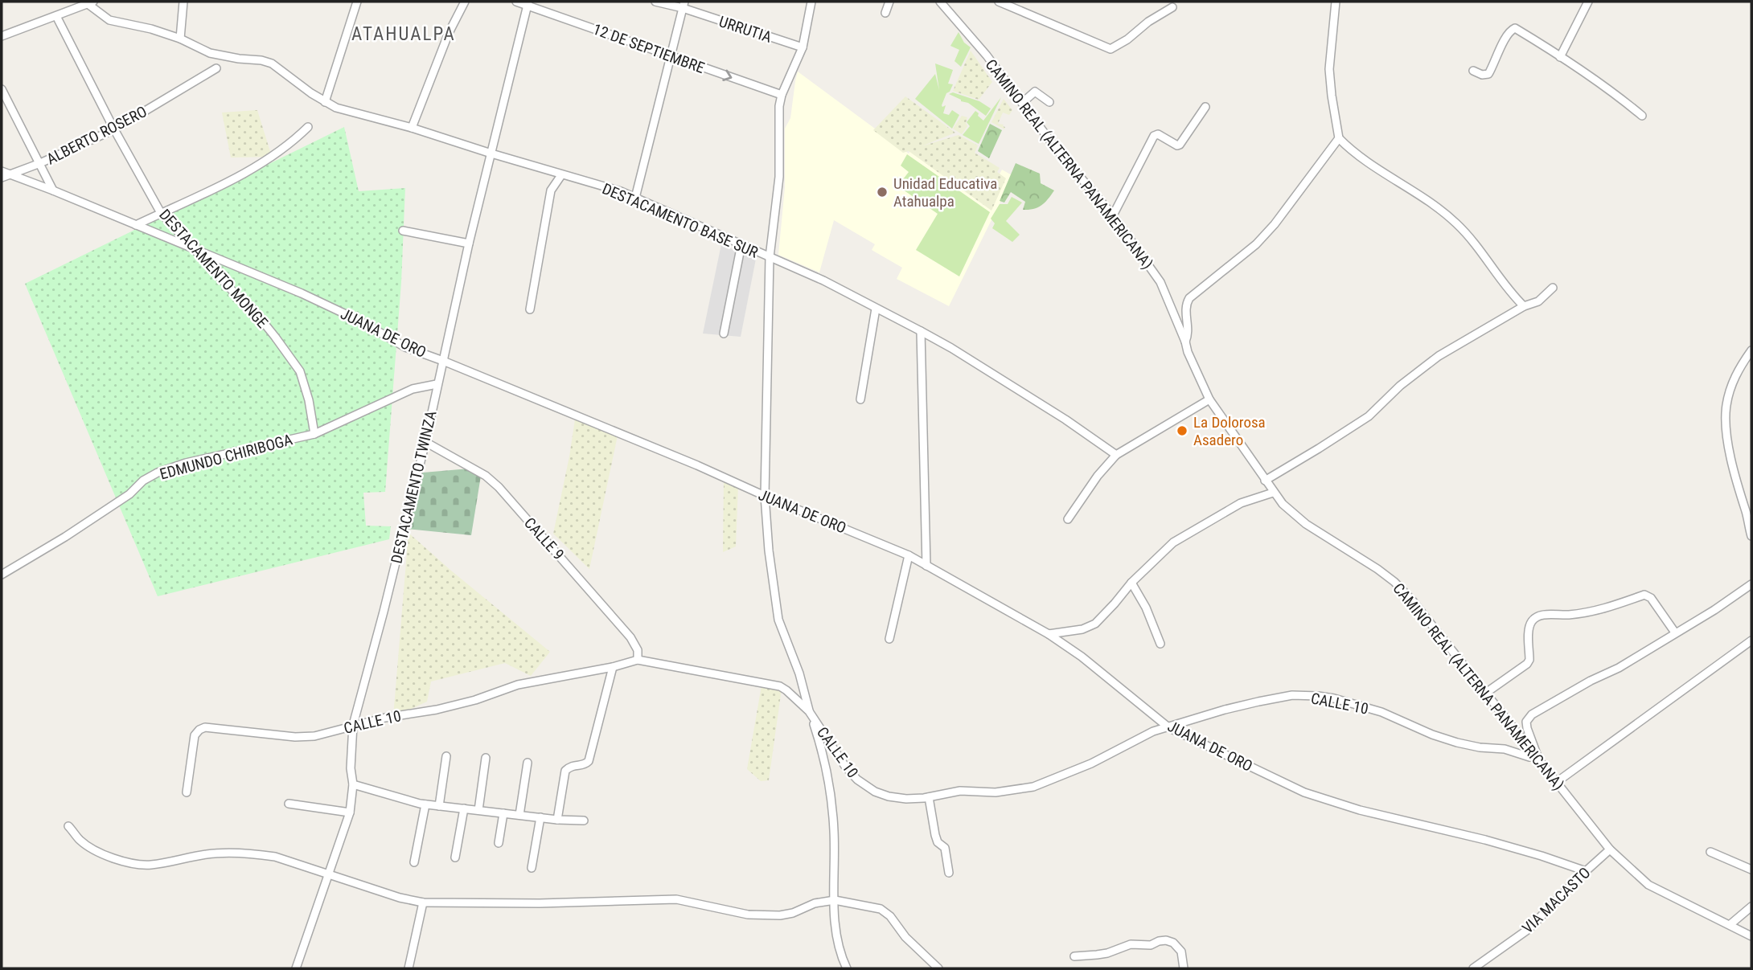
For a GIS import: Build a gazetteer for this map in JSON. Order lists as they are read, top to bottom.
{
  "streets": {
    "street": [
      "URRUTIA",
      "12 DE SEPTIEMBRE",
      "ALBERTO ROSERO",
      "CAMINO REAL (ALTERNA PANAMERICANA)",
      "DESTACAMENTO BASE SUR",
      "DESTACAMENTO MONGE",
      "JUANA DE ORO",
      "EDMUNDO CHIRIBOGA",
      "DESTACAMENTO TWINZA",
      "CALLE 9",
      "CALLE 10",
      "VIA MACASTO"
    ]
  },
  "crossings": [
    ["12 DE SEPTIEMBRE", "DESTACAMENTO TWINZA"],
    ["ALBERTO ROSERO", "DESTACAMENTO MONGE"],
    ["ALBERTO ROSERO", "JUANA DE ORO"],
    ["CAMINO REAL (ALTERNA PANAMERICANA)", "CALLE 10"],
    ["CAMINO REAL (ALTERNA PANAMERICANA)", "VIA MACASTO"],
    ["DESTACAMENTO BASE SUR", "DESTACAMENTO TWINZA"],
    ["DESTACAMENTO MONGE", "JUANA DE ORO"],
    ["DESTACAMENTO MONGE", "EDMUNDO CHIRIBOGA"],
    ["JUANA DE ORO", "DESTACAMENTO TWINZA"],
    ["JUANA DE ORO", "CALLE 10"],
    ["JUANA DE ORO", "VIA MACASTO"],
    ["EDMUNDO CHIRIBOGA", "DESTACAMENTO TWINZA"],
    ["DESTACAMENTO TWINZA", "CALLE 9"],
    ["DESTACAMENTO TWINZA", "CALLE 10"],
    ["CALLE 9", "CALLE 10"]
  ],
  "one_way": ["12 DE SEPTIEMBRE"],
  "districts": ["ATAHUALPA"],
  "places": ["Unidad Educativa Atahualpa", "La Dolorosa Asadero"]
}
